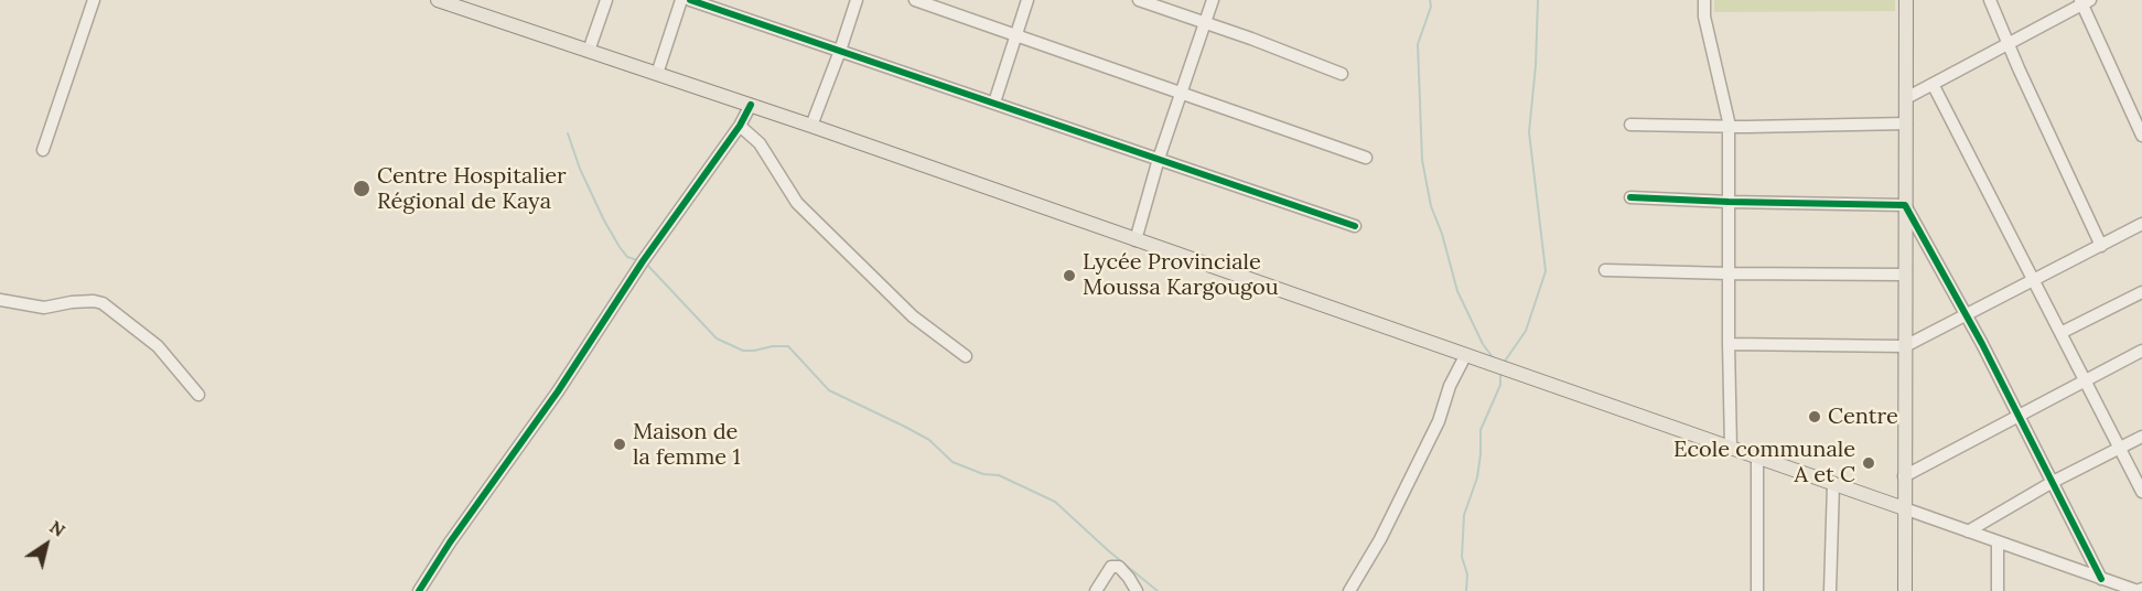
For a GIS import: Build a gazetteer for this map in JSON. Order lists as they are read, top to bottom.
{
  "places": [
    "Centre Hospitalier Régional de Kaya",
    "Lycée Provinciale Moussa Kargougou",
    "Centre",
    "Maison de la femme 1",
    "Ecole communale A et C"
  ],
  "north": "top right"
}
